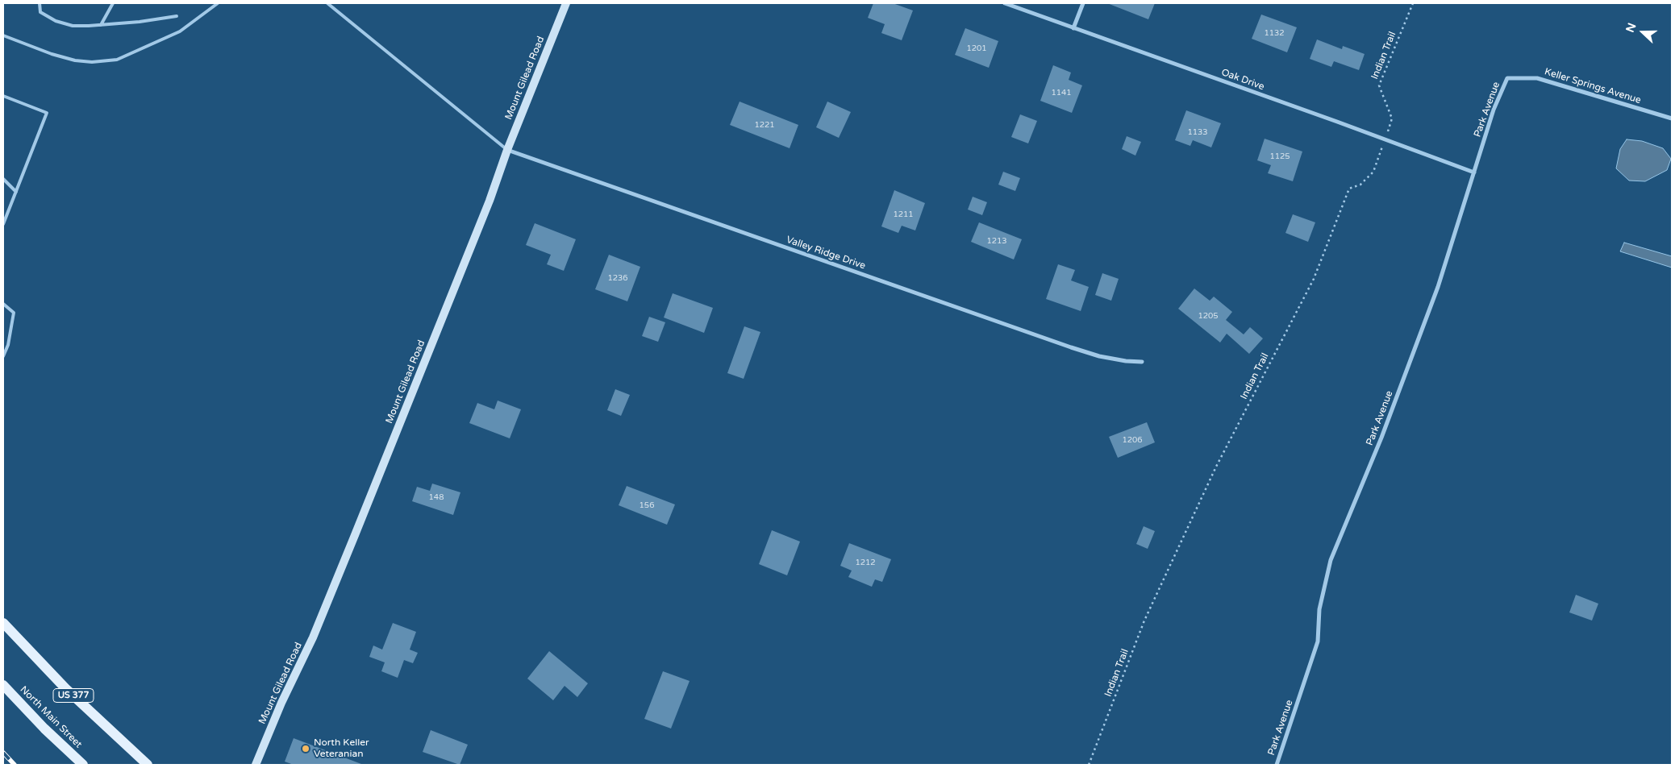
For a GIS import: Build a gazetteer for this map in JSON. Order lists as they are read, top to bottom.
{
  "streets": {
    "main road": ["Mount Gilead Road", "US 377", "North Main Street"],
    "street": [
      "Oak Drive",
      "Keller Springs Avenue",
      "Park Avenue",
      "Valley Ridge Drive"
    ],
    "path": ["Indian Trail"]
  },
  "crossings": [
    ["Indian Trail", "Oak Drive"],
    ["Mount Gilead Road", "Valley Ridge Drive"],
    ["Oak Drive", "Park Avenue"],
    ["Keller Springs Avenue", "Park Avenue"]
  ],
  "places": ["North Keller Veteranian"],
  "house_numbers": [
    "1132",
    "1201",
    "1141",
    "1221",
    "1133",
    "1125",
    "1211",
    "1213",
    "1236",
    "1205",
    "1206",
    "148",
    "156",
    "1212"
  ],
  "north": "left"
}
